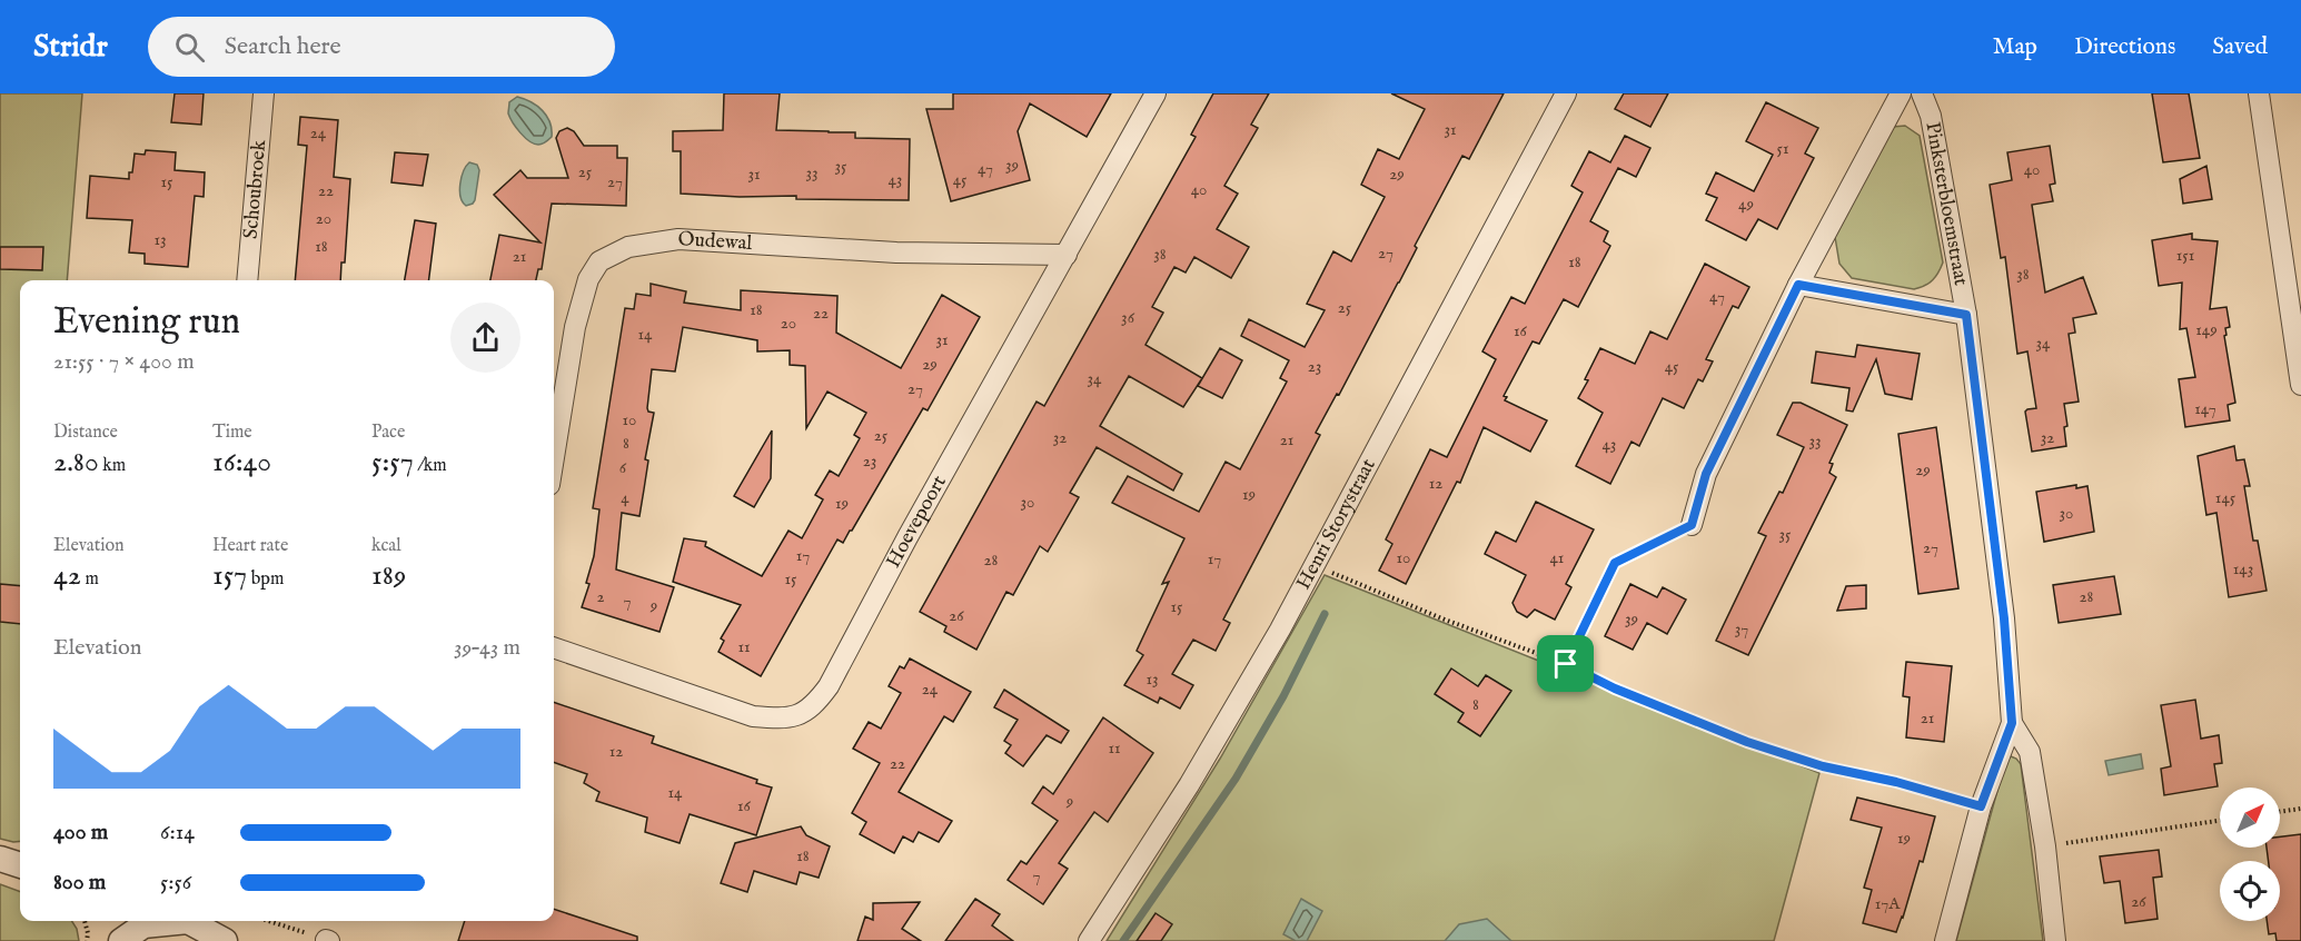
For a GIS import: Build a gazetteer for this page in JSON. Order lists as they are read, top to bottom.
{
  "streets": {
    "street": [
      "Schoubroek",
      "Pinksterbloemstraat",
      "Oudewal",
      "Hoevepoort",
      "Henri Storystraat"
    ]
  },
  "crossings": [
    ["Oudewal", "Hoevepoort"]
  ],
  "house_numbers": [
    "31",
    "24",
    "51",
    "39",
    "35",
    "47",
    "40",
    "25",
    "33",
    "31",
    "29",
    "43",
    "45",
    "15",
    "27",
    "40",
    "22",
    "49",
    "20",
    "13",
    "18",
    "27",
    "38",
    "151",
    "21",
    "18",
    "38",
    "47",
    "25",
    "18",
    "22",
    "36",
    "20",
    "149",
    "16",
    "14",
    "31",
    "34",
    "29",
    "23",
    "45",
    "34",
    "27",
    "147",
    "10",
    "25",
    "32",
    "32",
    "21",
    "33",
    "8",
    "43",
    "23",
    "6",
    "29",
    "12",
    "19",
    "4",
    "145",
    "30",
    "19",
    "30",
    "35",
    "27",
    "17",
    "10",
    "41",
    "17",
    "28",
    "143",
    "15",
    "2",
    "28",
    "7",
    "9",
    "15",
    "26",
    "39",
    "37",
    "11",
    "13",
    "24",
    "8",
    "21",
    "11",
    "12",
    "22",
    "14",
    "9",
    "16",
    "19",
    "18",
    "7",
    "26",
    "17A"
  ],
  "north": "top right",
  "page": {
    "header": "Stridr",
    "search": "Search here",
    "nav": ["Map", "Directions", "Saved"],
    "heading": ["Evening run", "21:55 · 7 × 400 m"],
    "stats": [
      ["Distance", "2.80 km"],
      ["Time", "16:40"],
      ["Pace", "5:57 /km"],
      ["Elevation", "42 m"],
      ["Heart rate", "157 bpm"],
      ["kcal", "189"]
    ],
    "chart": ["Elevation", "39–43 m"],
    "list": [
      {
        "name": "400 m",
        "note": "6:14"
      },
      {
        "name": "800 m",
        "note": "5:56"
      }
    ]
  }
}
